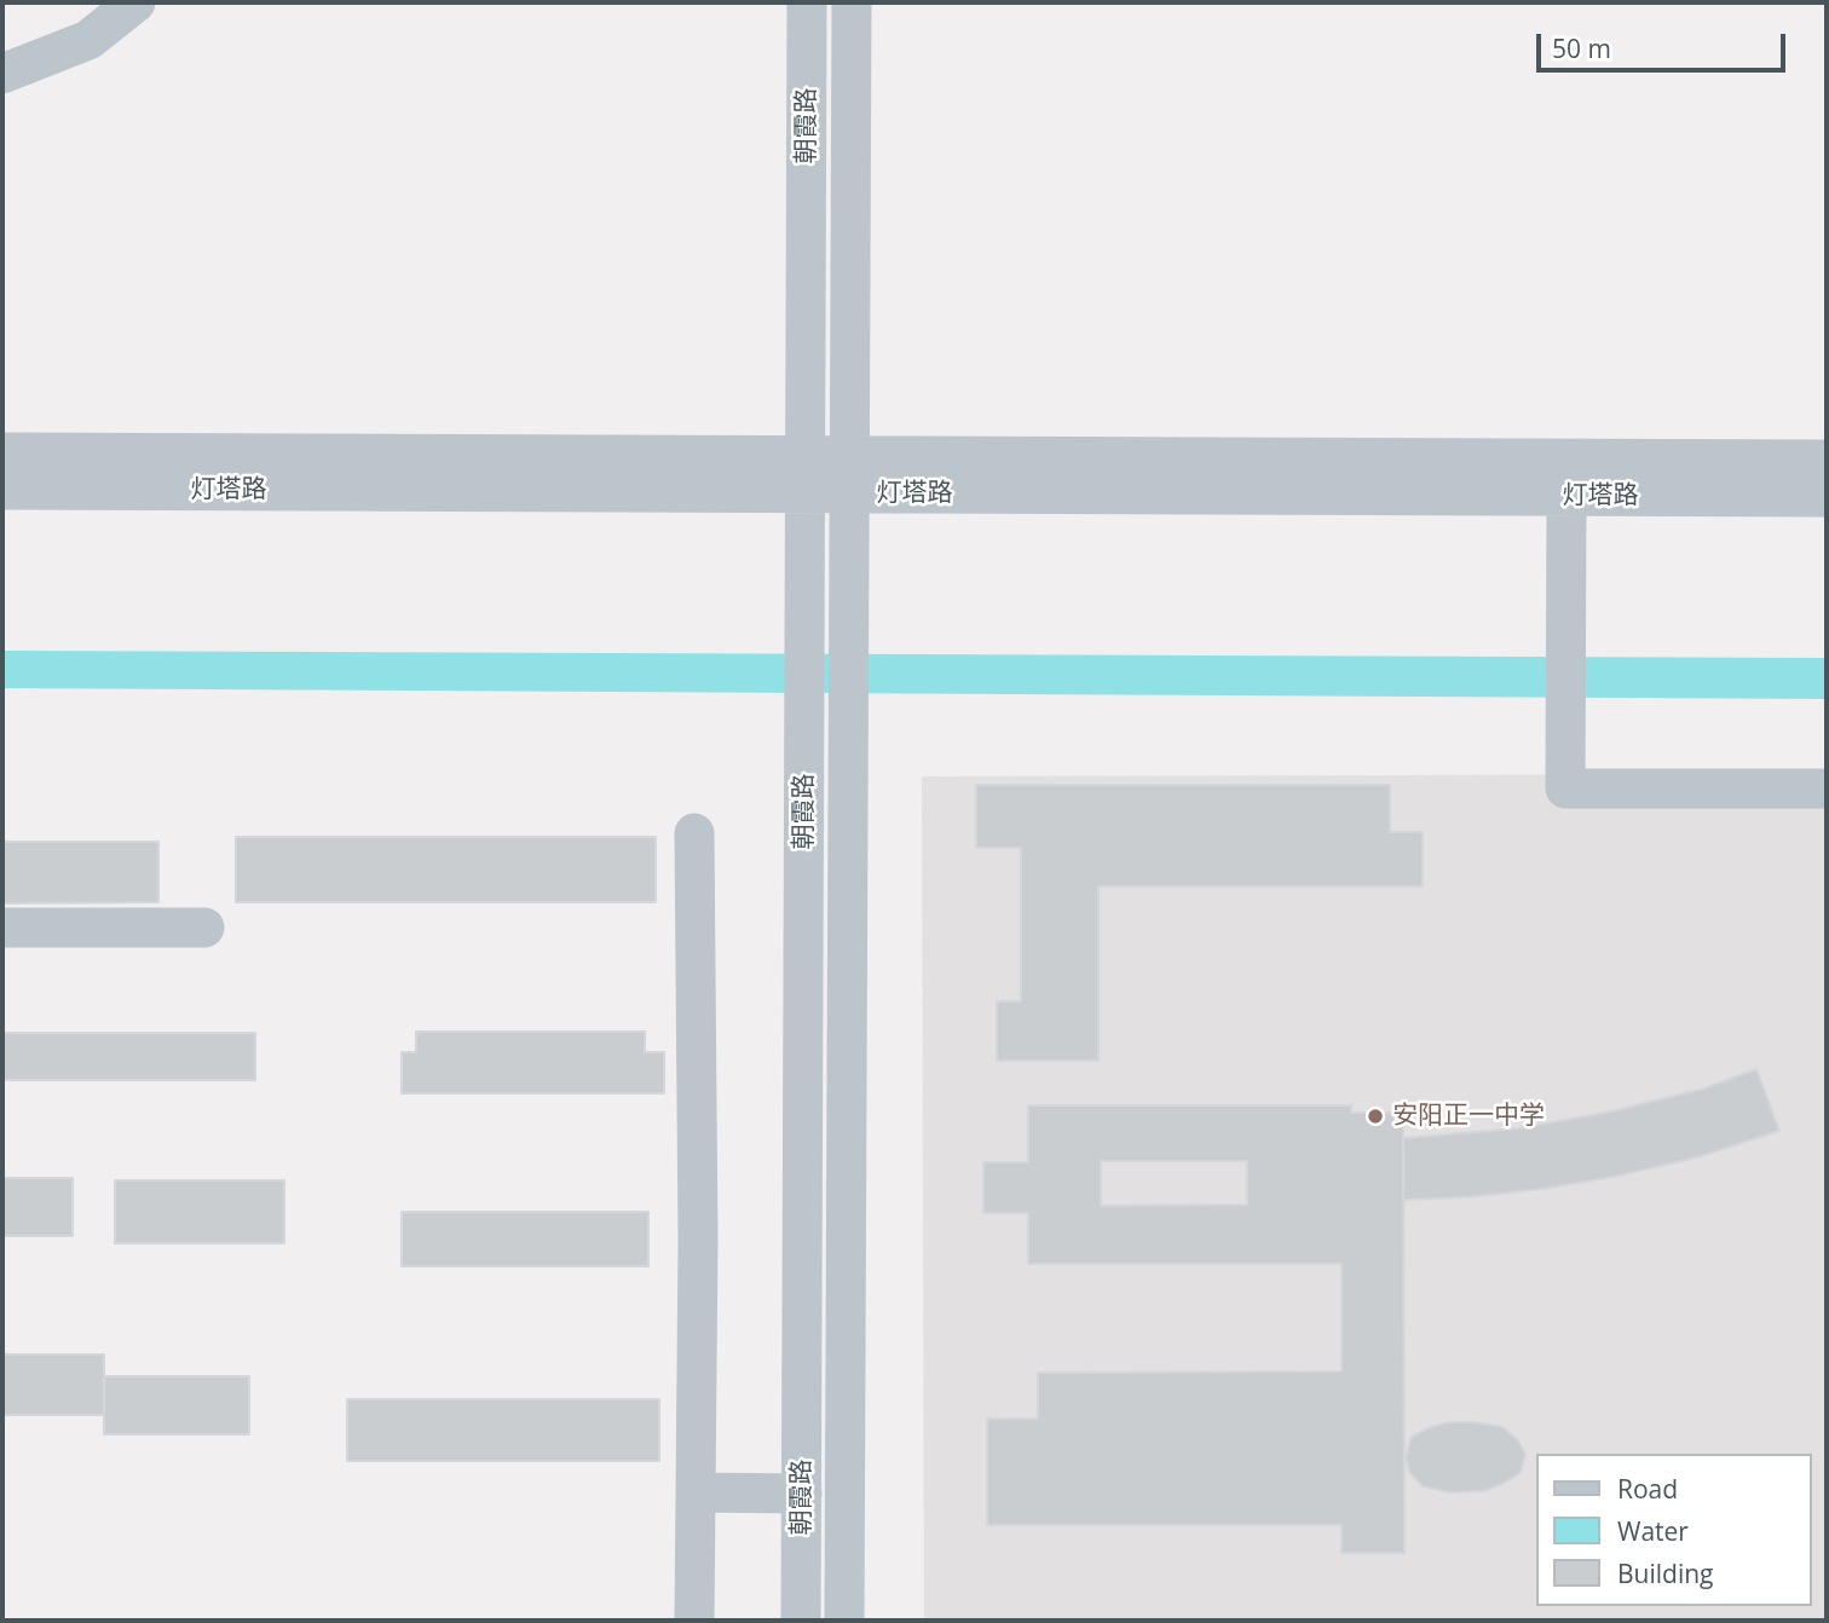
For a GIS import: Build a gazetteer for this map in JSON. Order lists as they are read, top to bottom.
{
  "streets": {
    "street": ["朝霞路", "灯塔路"]
  },
  "crossings": [
    ["朝霞路", "灯塔路"]
  ],
  "places": ["安阳正一中学"],
  "legend": ["Road", "Water", "Building"],
  "scale_bar": "50 m"
}
